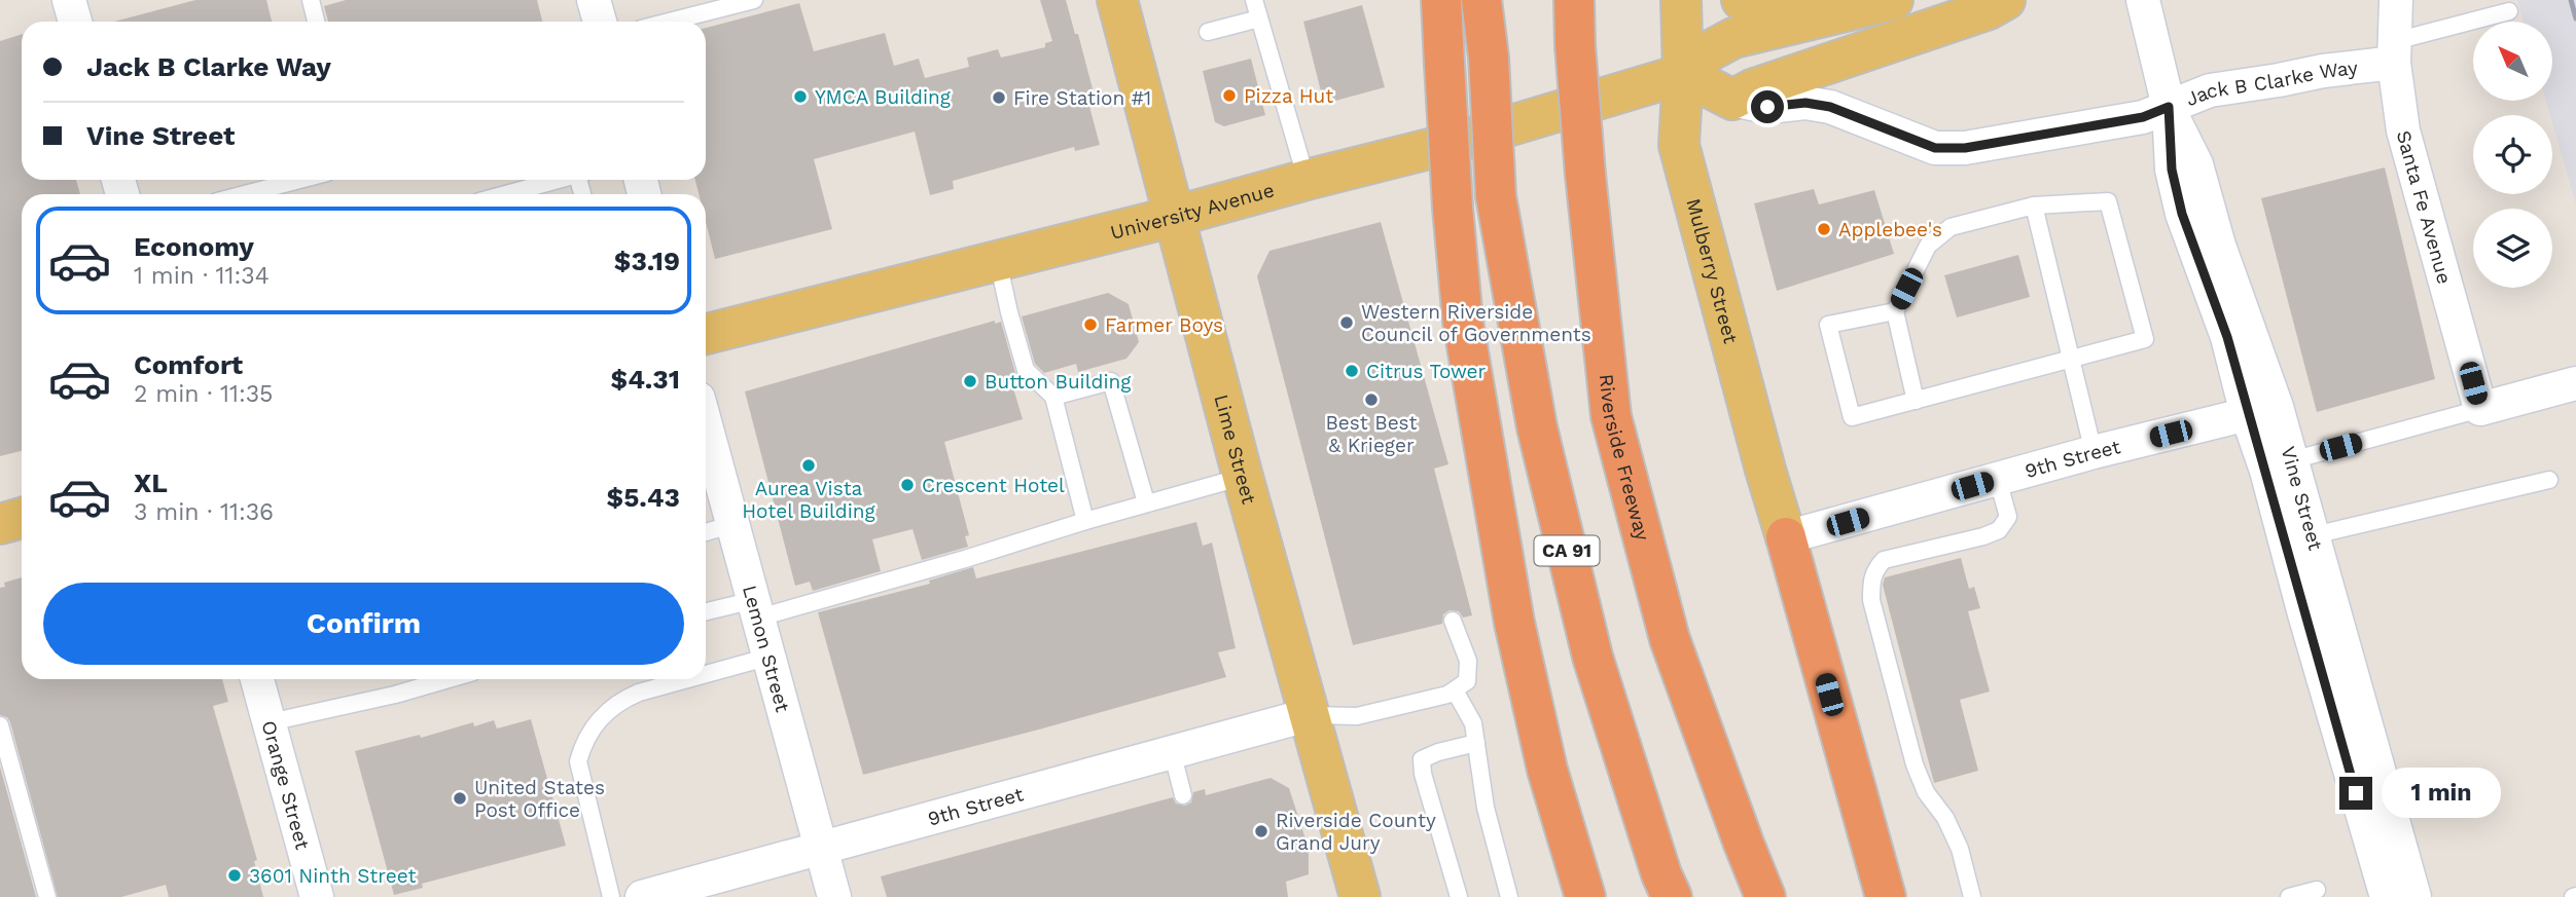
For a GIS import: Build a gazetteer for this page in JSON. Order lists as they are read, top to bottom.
{
  "streets": {
    "highway": ["Riverside Freeway", "CA 91"],
    "main road": ["University Avenue", "Mulberry Street", "Lime Street"],
    "street": [
      "Jack B Clarke Way",
      "Santa Fe Avenue",
      "9th Street",
      "Vine Street",
      "Lemon Street",
      "Orange Street"
    ]
  },
  "crossings": [
    ["Jack B Clarke Way", "Santa Fe Avenue"],
    ["Jack B Clarke Way", "Vine Street"],
    ["University Avenue", "Mulberry Street"],
    ["University Avenue", "Lime Street"],
    ["Mulberry Street", "9th Street"],
    ["Lime Street", "9th Street"],
    ["9th Street", "Vine Street"],
    ["9th Street", "Lemon Street"]
  ],
  "places": [
    "Pizza Hut",
    "YMCA Building",
    "Fire Station #1",
    "Applebee's",
    "Western Riverside Council of Governments",
    "Farmer Boys",
    "Citrus Tower",
    "Button Building",
    "Best Best & Krieger",
    "Aurea Vista Hotel Building",
    "Crescent Hotel",
    "United States Post Office",
    "Riverside County Grand Jury",
    "3601 Ninth Street"
  ],
  "north": "top left",
  "page": {
    "banner": ["Jack B Clarke Way", "Vine Street"],
    "list": [
      {
        "name": "Economy",
        "note": "1 min · 11:34",
        "value": "$3.19"
      },
      {
        "name": "Comfort",
        "note": "2 min · 11:35",
        "value": "$4.31"
      },
      {
        "name": "XL",
        "note": "3 min · 11:36",
        "value": "$5.43"
      }
    ],
    "buttons": "Confirm",
    "bubble": "1 min"
  }
}
